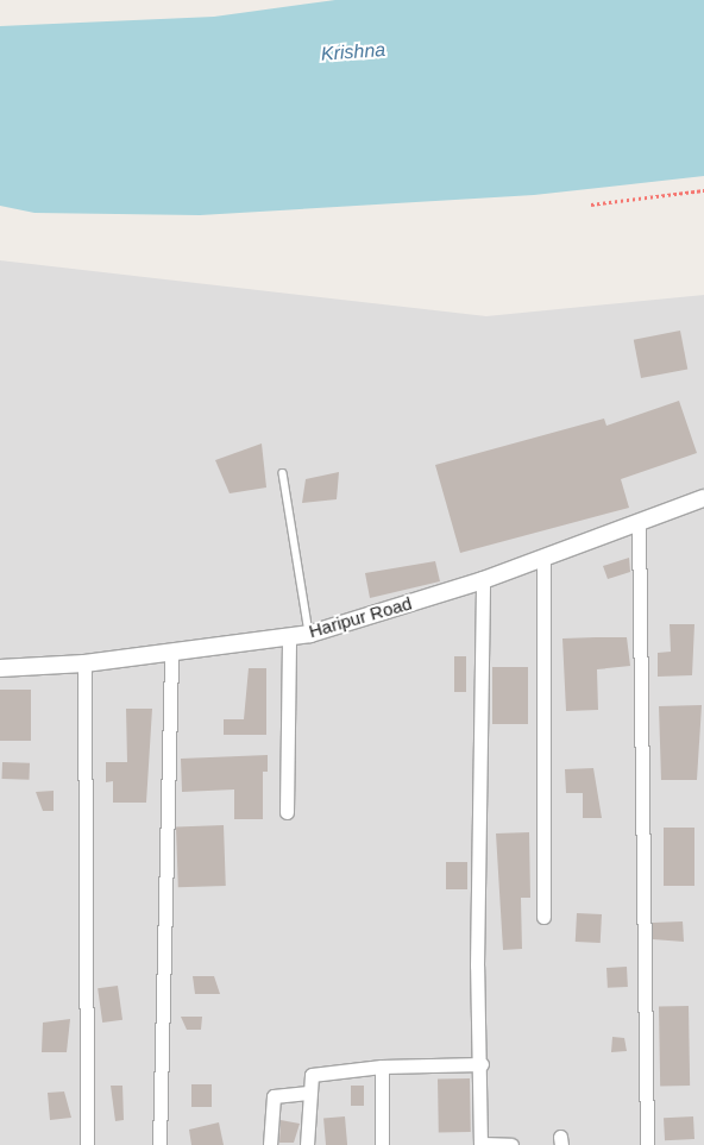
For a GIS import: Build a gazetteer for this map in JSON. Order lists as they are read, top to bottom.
{
  "streets": {
    "street": ["Haripur Road"]
  },
  "water": ["Krishna"]
}
